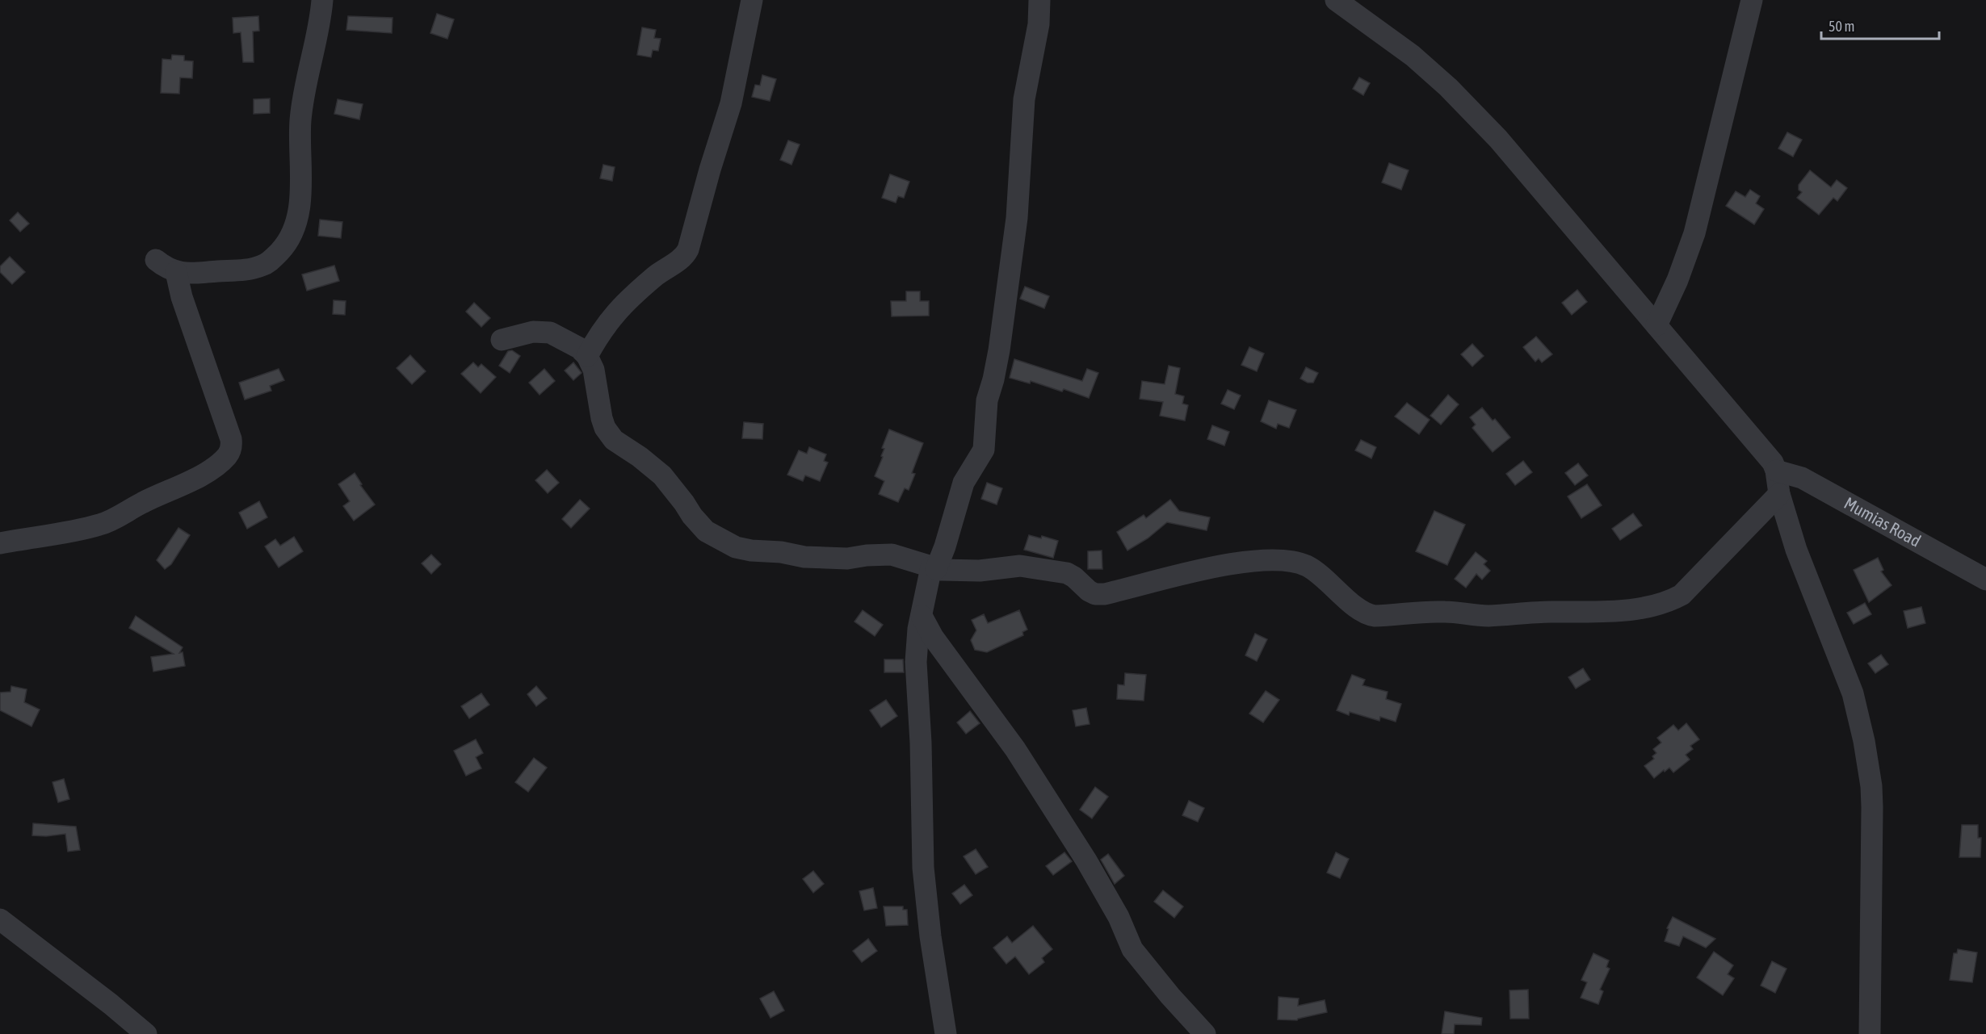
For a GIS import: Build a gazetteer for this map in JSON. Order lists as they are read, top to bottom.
{
  "streets": {
    "street": ["Mumias Road"]
  },
  "scale_bar": "50 m"
}
